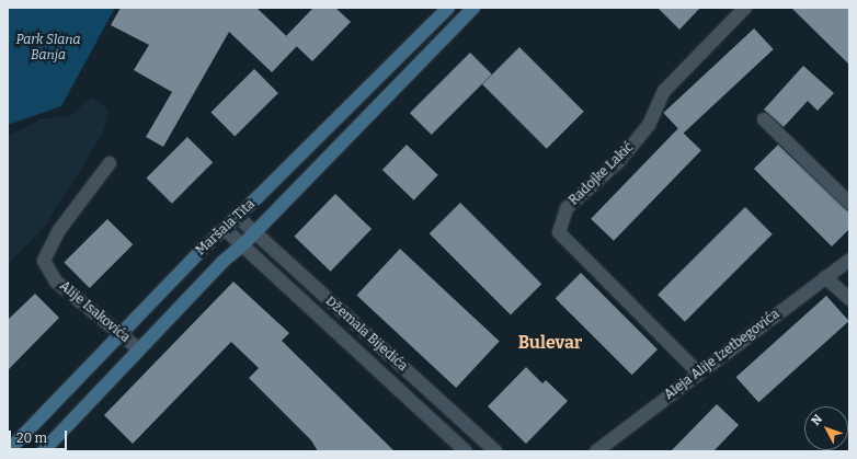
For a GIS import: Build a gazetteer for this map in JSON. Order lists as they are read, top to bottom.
{
  "streets": {
    "main road": ["Maršala Tita"],
    "street": [
      "Radojke Lakić",
      "Alije Isakovića",
      "Džemala Bijedića",
      "Aleja Alije Izetbegovića"
    ]
  },
  "crossings": [
    ["Radojke Lakić", "Aleja Alije Izetbegovića"],
    ["Maršala Tita", "Alije Isakovića"],
    ["Maršala Tita", "Džemala Bijedića"]
  ],
  "districts": ["Bulevar"],
  "parks": ["Park Slana Banja"],
  "scale_bar": "20 m",
  "north": "top left"
}
